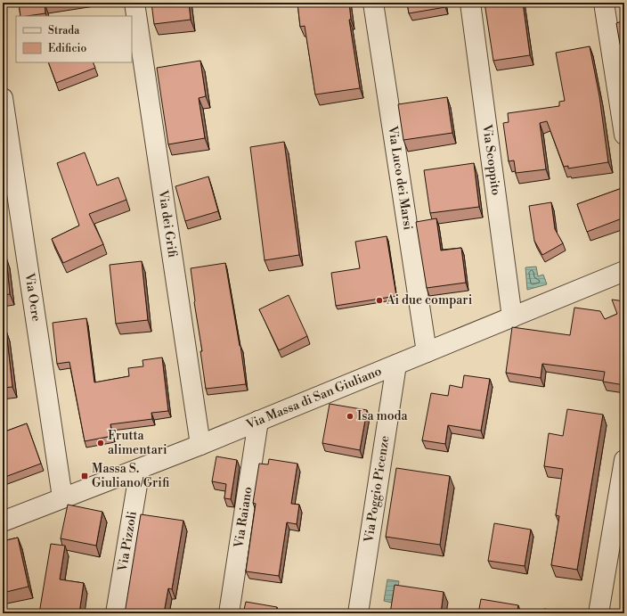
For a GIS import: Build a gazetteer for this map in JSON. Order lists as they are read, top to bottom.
{
  "streets": {
    "street": [
      "Via Scoppito",
      "Via Luco dei Marsi",
      "Via dei Grifi",
      "Via Ocre",
      "Via Massa di San Giuliano",
      "Via Poggio Picenze",
      "Via Raiano",
      "Via Pizzoli"
    ]
  },
  "crossings": [
    ["Via Scoppito", "Via Massa di San Giuliano"],
    ["Via Luco dei Marsi", "Via Massa di San Giuliano"],
    ["Via dei Grifi", "Via Massa di San Giuliano"],
    ["Via Ocre", "Via Massa di San Giuliano"],
    ["Via Massa di San Giuliano", "Via Poggio Picenze"],
    ["Via Massa di San Giuliano", "Via Raiano"],
    ["Via Massa di San Giuliano", "Via Pizzoli"]
  ],
  "places": {
    "other": ["Ai due compari", "Isa moda", "Frutta alimentari"],
    "transit": ["Massa S. Giuliano/Grifi"]
  },
  "legend": ["Strada", "Edificio"]
}
